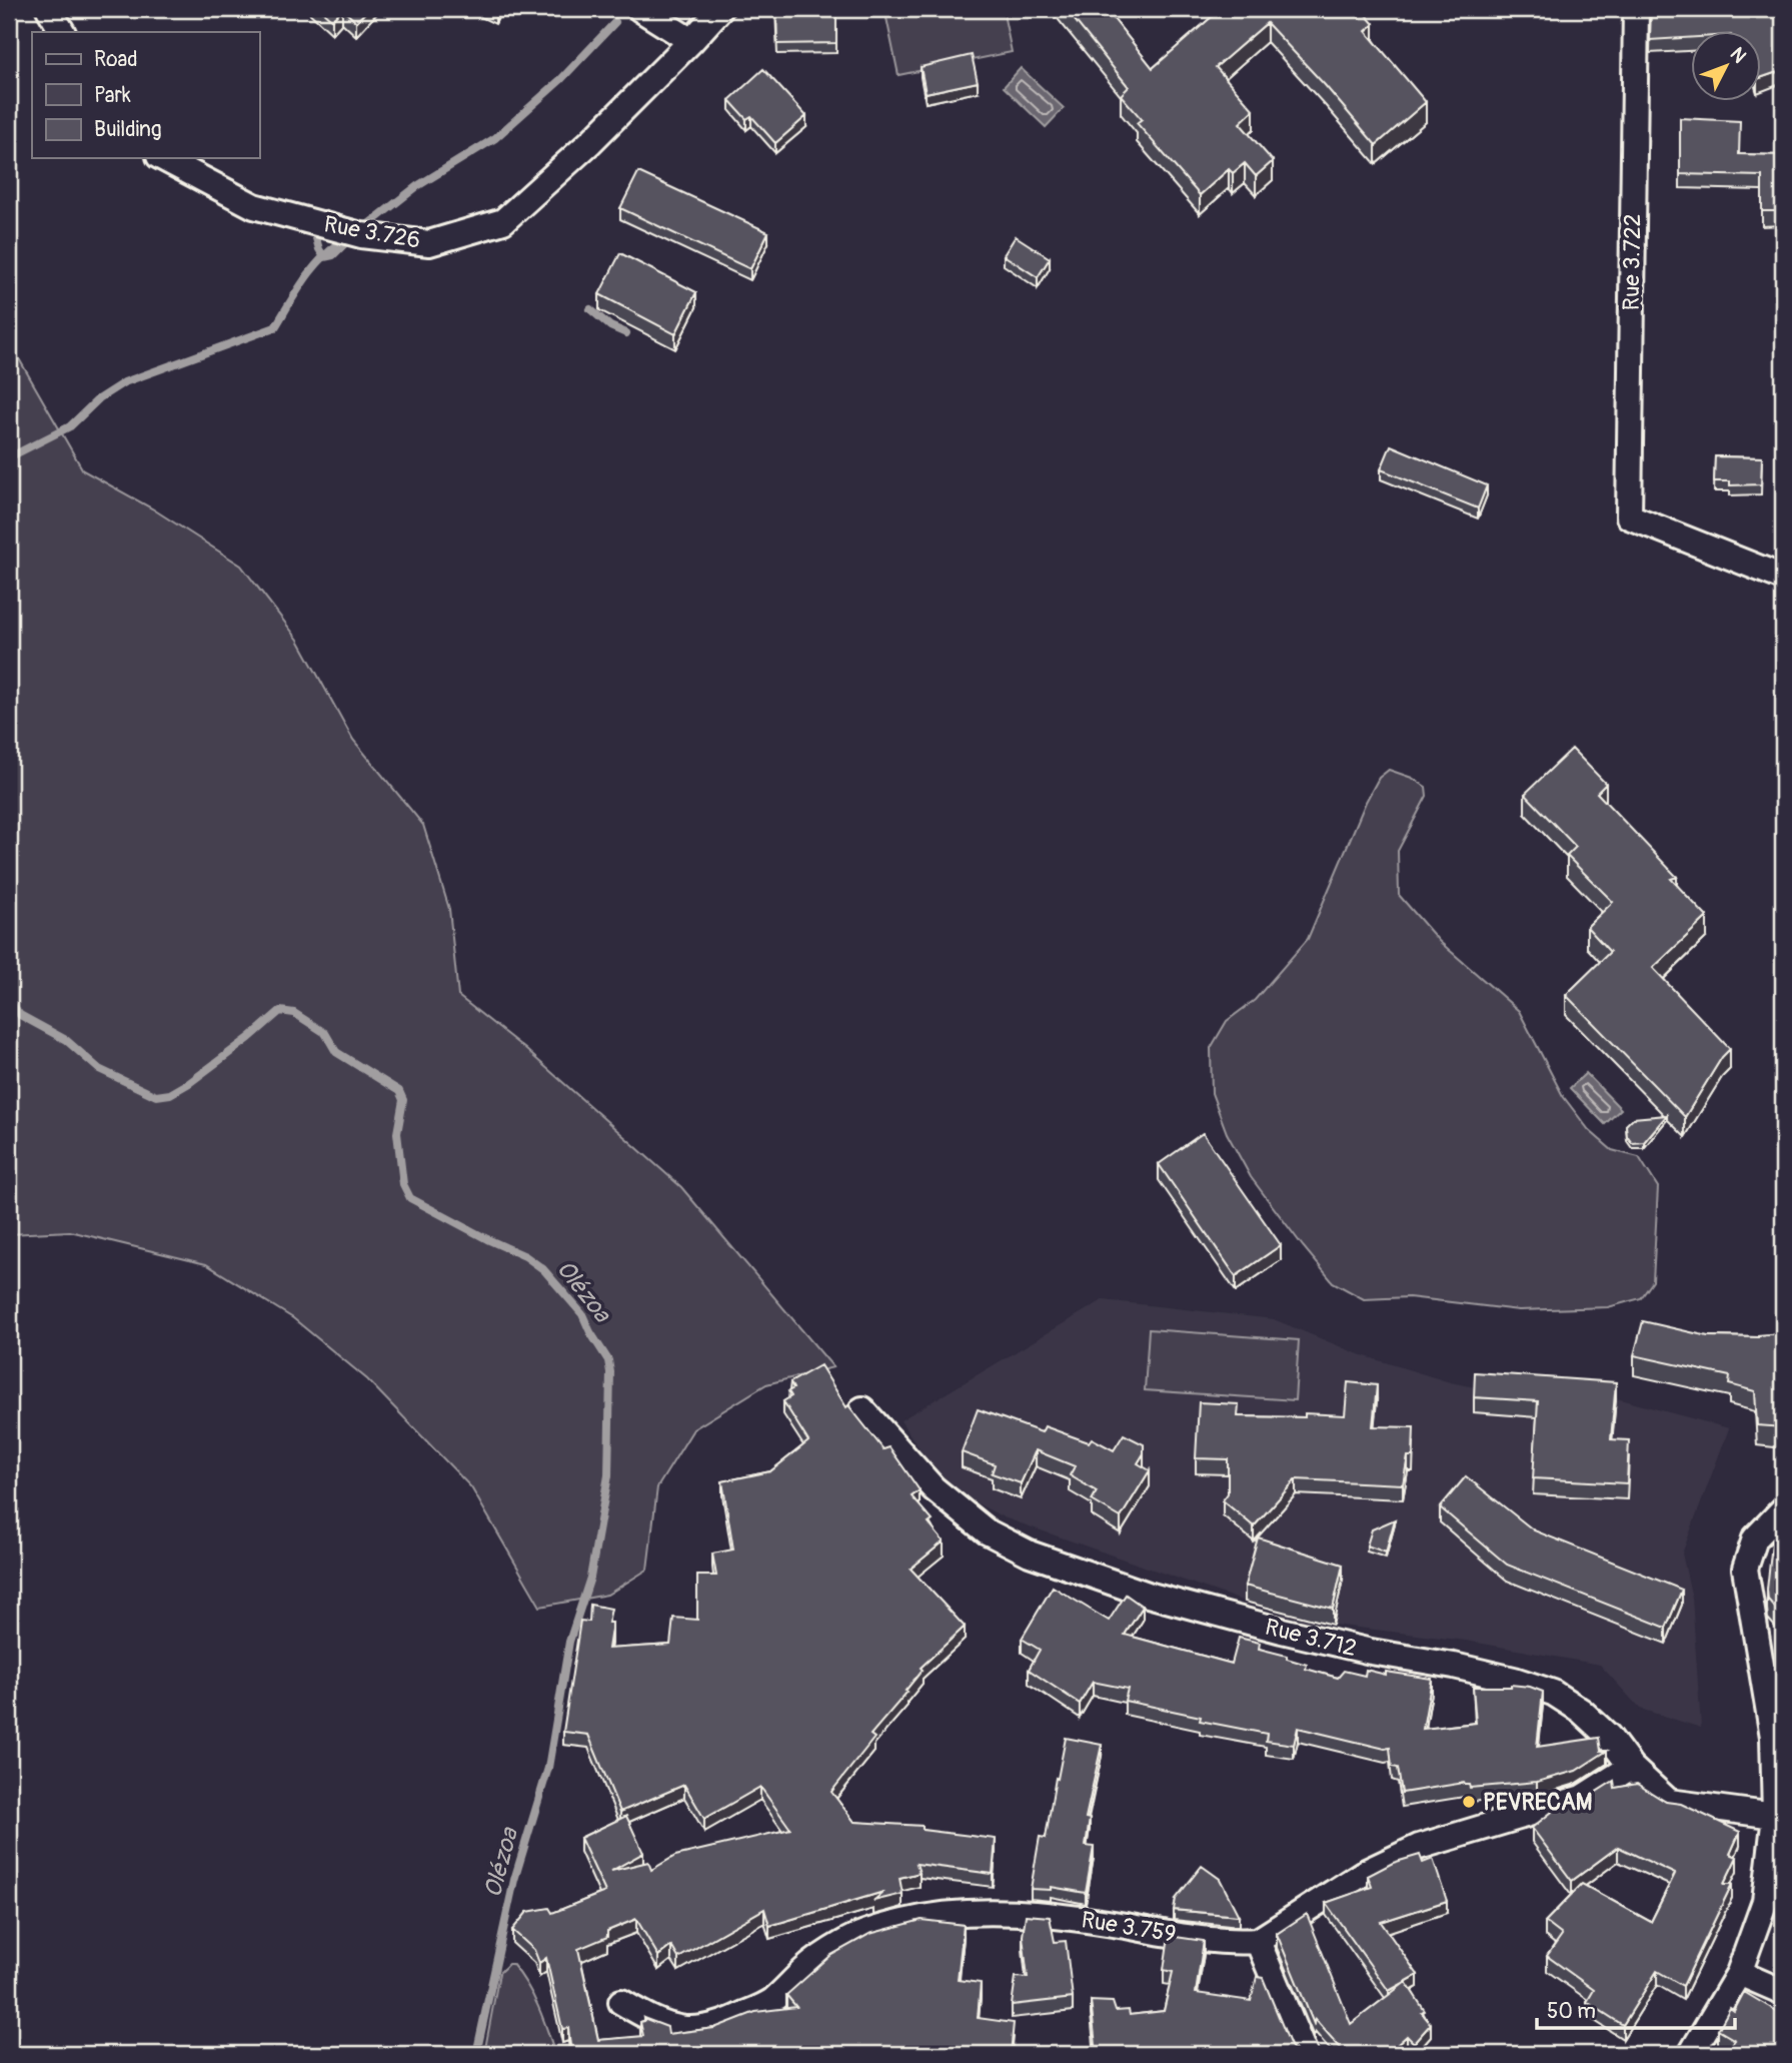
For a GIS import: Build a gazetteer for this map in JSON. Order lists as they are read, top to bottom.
{
  "streets": {
    "street": [
      "Rue 3.726",
      "Rue 3.722",
      "Rue 3.712",
      "Rue 3.759"
    ]
  },
  "water": ["Olézoa"],
  "places": ["PEVRECAM"],
  "legend": ["Road", "Park", "Building"],
  "scale_bar": "50 m",
  "north": "top right"
}
